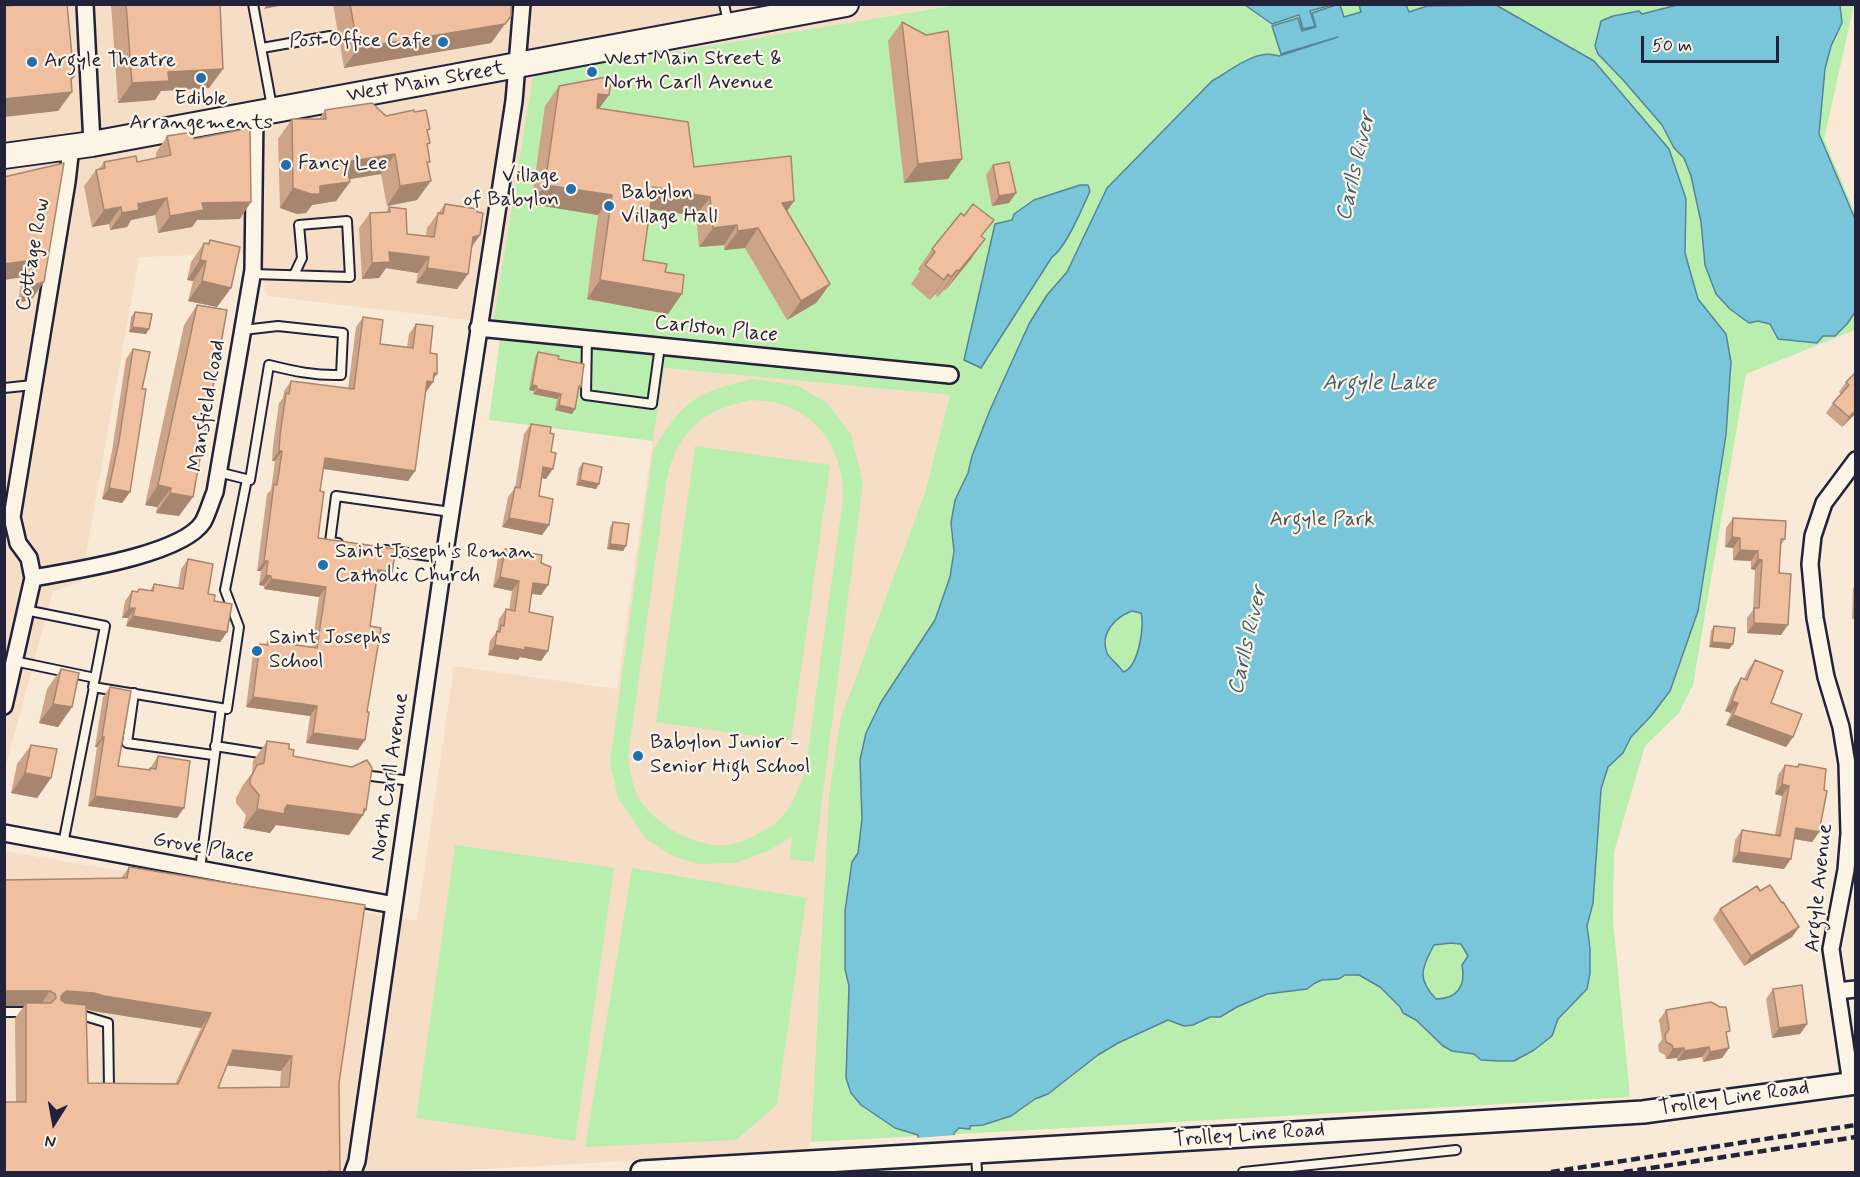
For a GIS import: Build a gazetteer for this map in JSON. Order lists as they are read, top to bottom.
{
  "streets": {
    "main road": ["West Main Street", "Trolley Line Road"],
    "street": [
      "Cottage Row",
      "Carlston Place",
      "Mansfield Road",
      "North Carll Avenue",
      "Grove Place",
      "Argyle Avenue"
    ]
  },
  "crossings": [
    ["West Main Street", "Cottage Row"],
    ["West Main Street", "Mansfield Road"],
    ["West Main Street", "North Carll Avenue"],
    ["Cottage Row", "Mansfield Road"],
    ["Carlston Place", "North Carll Avenue"],
    ["North Carll Avenue", "Grove Place"],
    ["Argyle Avenue", "Trolley Line Road"]
  ],
  "water": ["Carlls River", "Argyle Lake"],
  "parks": ["Argyle Park"],
  "places": [
    "Post Office Cafe",
    "Argyle Theatre",
    "West Main Street & North Carll Avenue",
    "Edible Arrangements",
    "Fancy Lee",
    "Village of Babylon",
    "Babylon Village Hall",
    "Saint Joseph's Roman Catholic Church",
    "Saint Josephs School",
    "Babylon Junior - Senior High School"
  ],
  "scale_bar": "50 m",
  "north": "bottom"
}
